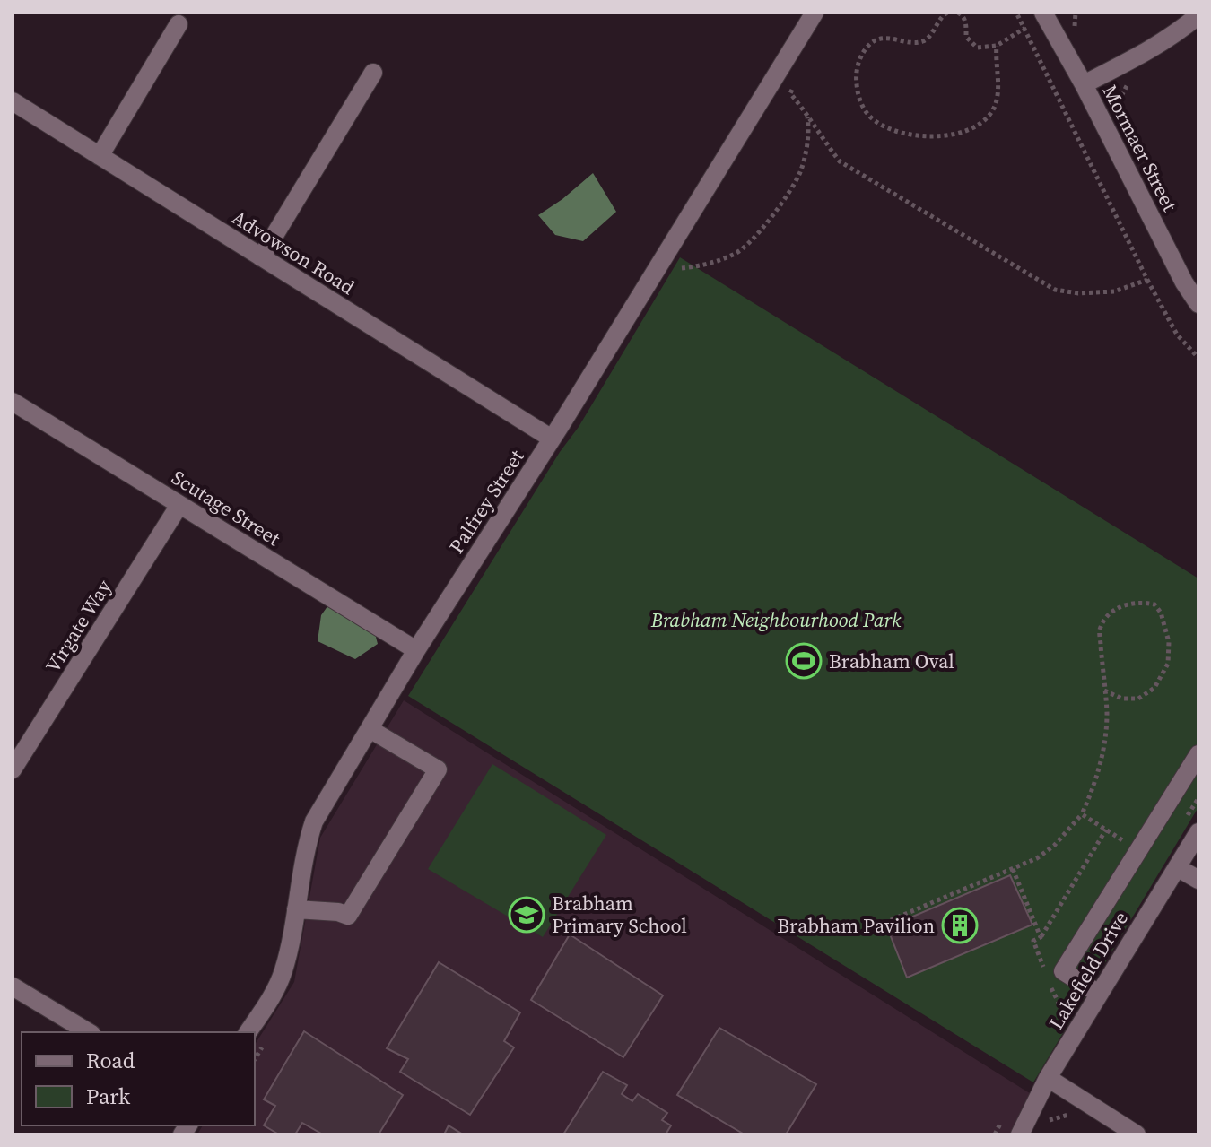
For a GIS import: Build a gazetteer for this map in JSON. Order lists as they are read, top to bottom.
{
  "streets": {
    "street": [
      "Mormaer Street",
      "Advowson Road",
      "Palfrey Street",
      "Scutage Street",
      "Virgate Way",
      "Lakefield Drive"
    ]
  },
  "crossings": [
    ["Advowson Road", "Palfrey Street"],
    ["Palfrey Street", "Scutage Street"],
    ["Scutage Street", "Virgate Way"]
  ],
  "parks": ["Brabham Neighbourhood Park"],
  "places": {
    "sports": ["Brabham Oval"],
    "school or university": ["Brabham Primary School"],
    "building": ["Brabham Pavilion"]
  },
  "legend": ["Road", "Park"]
}
